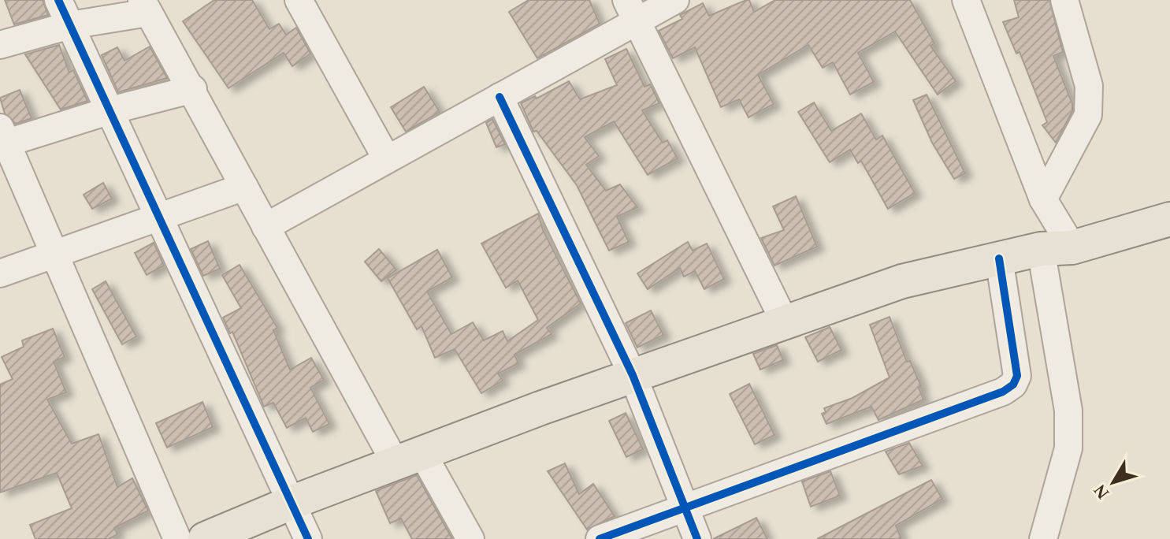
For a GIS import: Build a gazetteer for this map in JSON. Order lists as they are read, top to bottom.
{
  "north": "bottom left"
}
